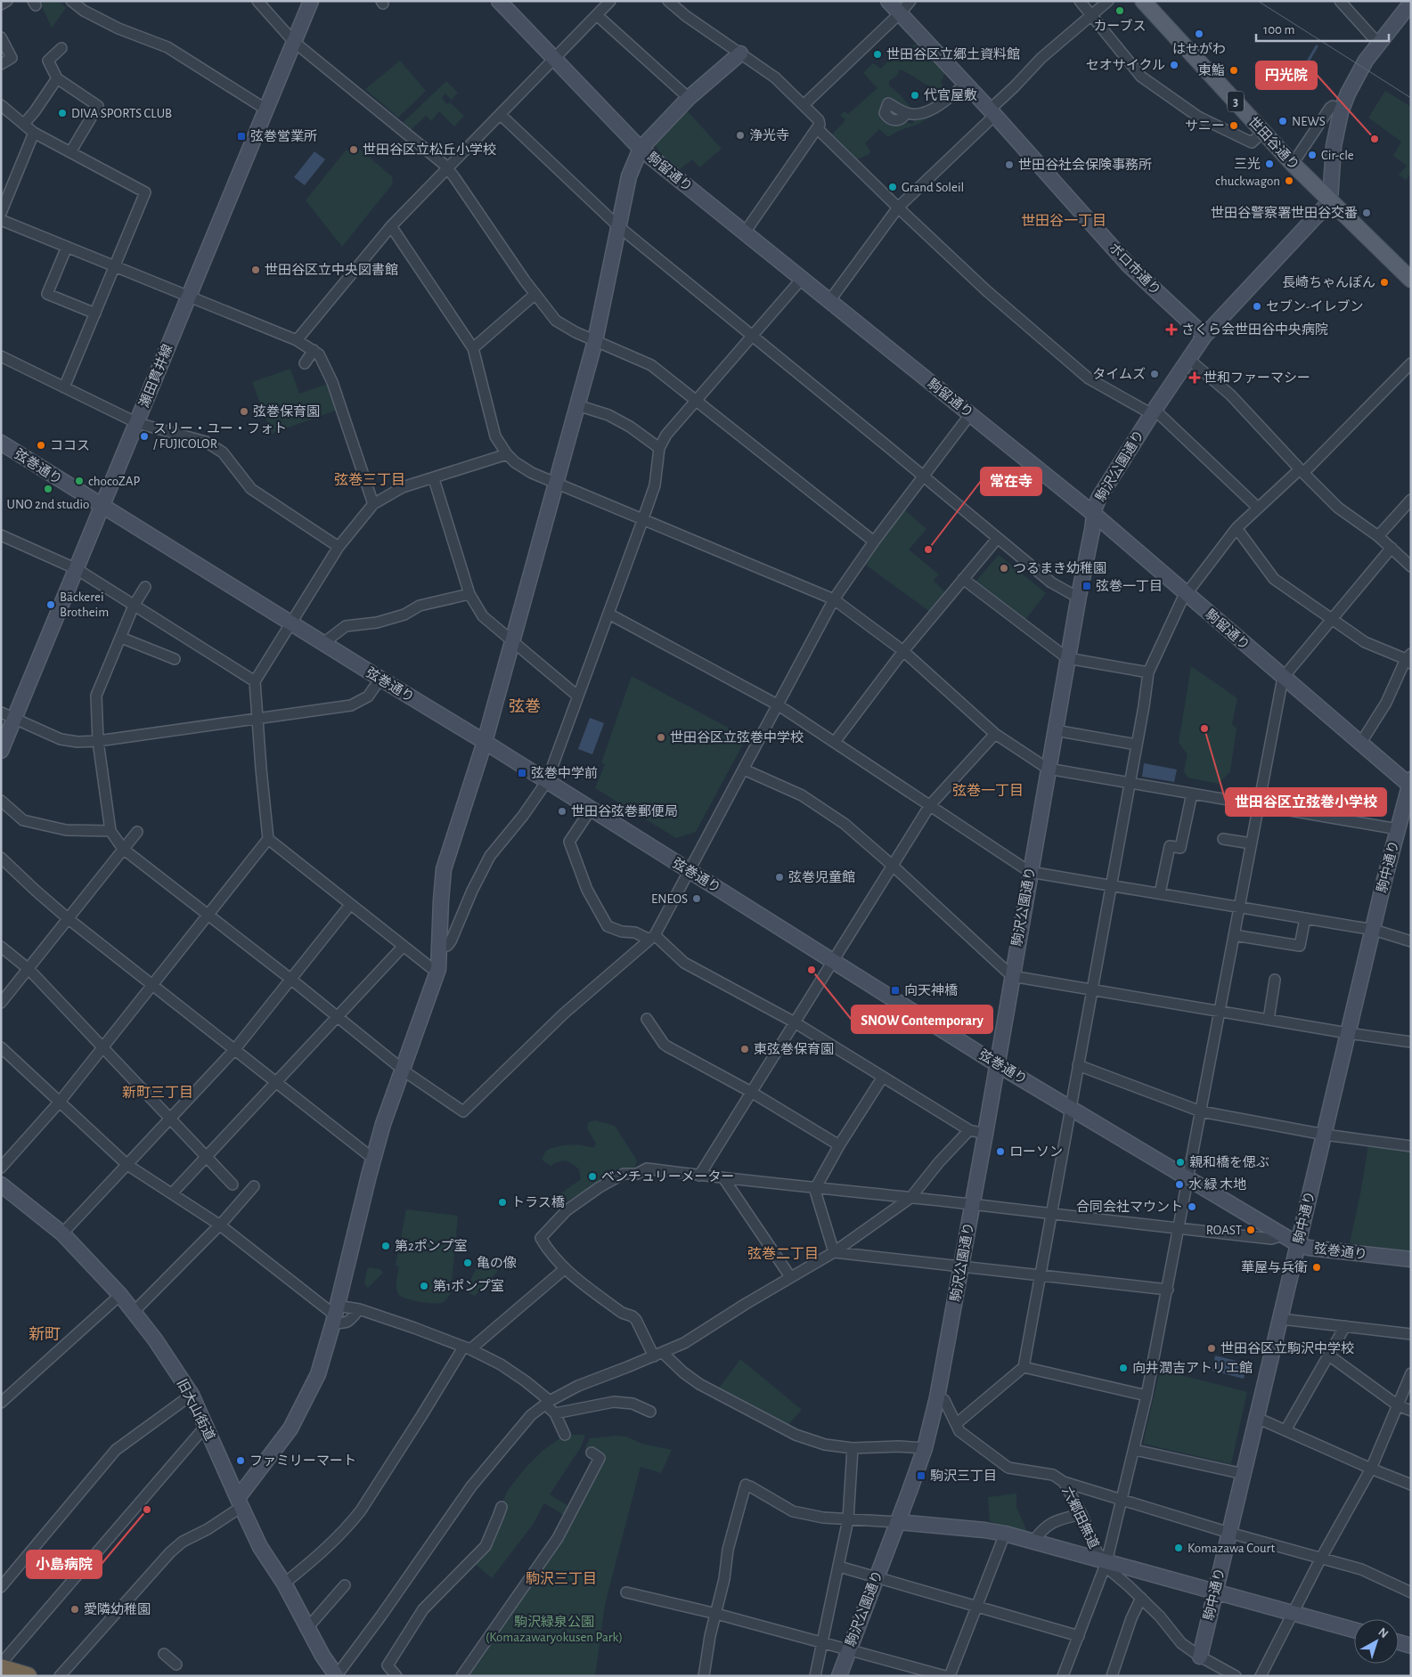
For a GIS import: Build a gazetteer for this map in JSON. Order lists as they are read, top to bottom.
{
  "streets": {
    "main road": ["3", "世田谷通り"],
    "street": [
      "駒留通り",
      "ボロ市通り",
      "瀬田貫井線",
      "駒沢公園通り",
      "弦巻通り",
      "駒中通り",
      "旧大山街道",
      "六郷田無道"
    ]
  },
  "crossings": [
    ["世田谷通り", "駒沢公園通り"],
    ["駒留通り", "駒沢公園通り"],
    ["駒留通り", "駒中通り"],
    ["ボロ市通り", "駒沢公園通り"],
    ["瀬田貫井線", "弦巻通り"],
    ["駒沢公園通り", "弦巻通り"],
    ["駒沢公園通り", "六郷田無道"],
    ["弦巻通り", "駒中通り"],
    ["駒中通り", "六郷田無道"]
  ],
  "districts": [
    "世田谷一丁目",
    "弦巻三丁目",
    "弦巻",
    "弦巻一丁目",
    "新町三丁目",
    "弦巻二丁目",
    "新町",
    "駒沢三丁目"
  ],
  "parks": ["駒沢緑泉公園 (Komazawaryokusen Park)"],
  "places": {
    "other": [
      "カーブス",
      "はせがわ",
      "世田谷区立郷土資料館",
      "セオサイクル",
      "東鮨",
      "代官屋敷",
      "DIVA SPORTS CLUB",
      "NEWS",
      "サニー",
      "浄光寺",
      "円光院",
      "世田谷区立松丘小学校",
      "Cir-cle",
      "三光",
      "世田谷社会保険事務所",
      "chuckwagon",
      "Grand Soleil",
      "世田谷警察署世田谷交番",
      "世田谷区立中央図書館",
      "長崎ちゃんぽん",
      "セブン-イレブン",
      "タイムズ",
      "弦巻保育園",
      "スリー・ユー・フォト / FUJICOLOR",
      "ココス",
      "chocoZAP",
      "UNO 2nd studio",
      "常在寺",
      "つるまき幼稚園",
      "Bäckerei Brotheim",
      "世田谷区立弦巻小学校",
      "世田谷区立弦巻中学校",
      "世田谷弦巻郵便局",
      "弦巻児童館",
      "ENEOS",
      "SNOW Contemporary",
      "東弦巻保育園",
      "ローソン",
      "親和橋を偲ぶ",
      "ベンチュリーメーター",
      "水 緑 木地",
      "トラス橋",
      "合同会社マウント",
      "ROAST",
      "第2ポンプ室",
      "亀の像",
      "華屋与兵衛",
      "第1ポンプ室",
      "世田谷区立駒沢中学校",
      "向井潤吉アトリエ館",
      "ファミリーマート",
      "小島病院",
      "Komazawa Court",
      "愛隣幼稚園"
    ],
    "transit": [
      "弦巻営業所",
      "弦巻一丁目",
      "弦巻中学前",
      "向天神橋",
      "駒沢三丁目"
    ],
    "health": ["さくら会世田谷中央病院", "世和ファーマシー"]
  },
  "scale_bar": "100 m",
  "north": "top right"
}
